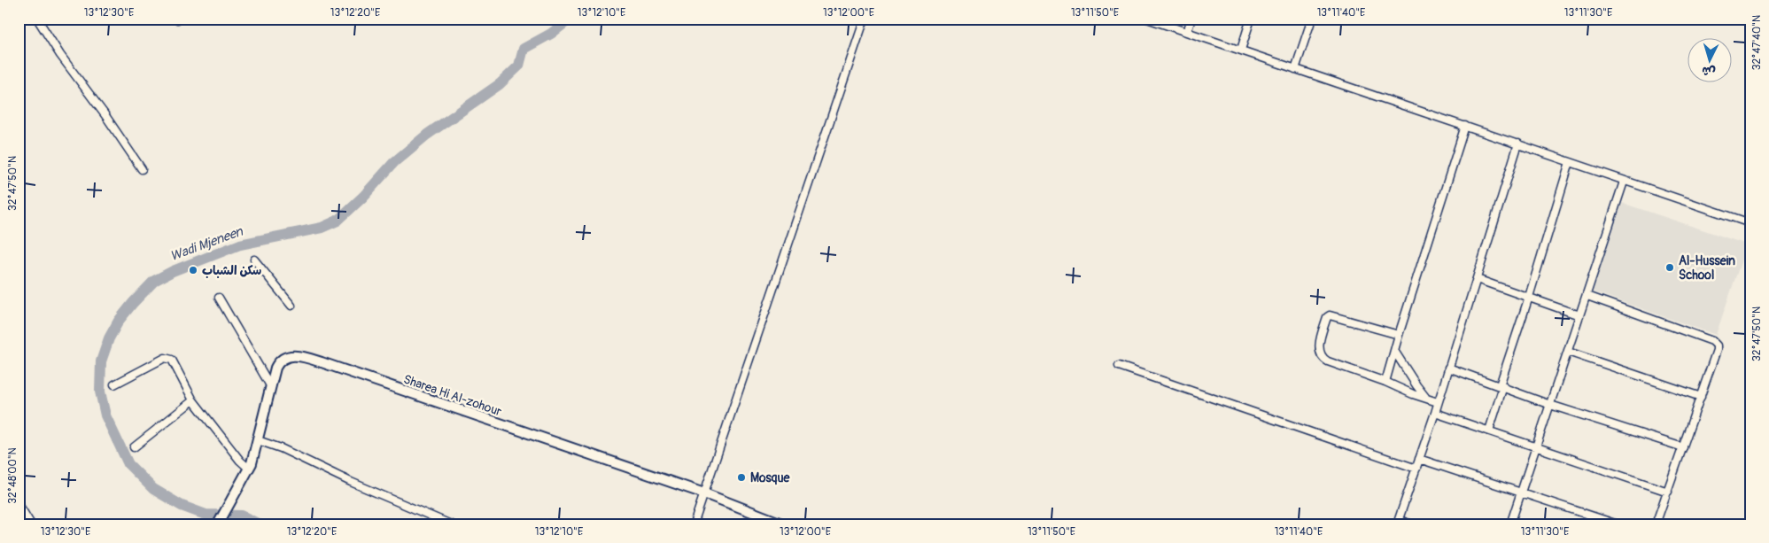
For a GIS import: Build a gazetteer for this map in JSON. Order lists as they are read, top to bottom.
{
  "streets": {
    "street": ["Sharea Hi Al-zohour"]
  },
  "water": ["Wadi Mjeneen"],
  "places": ["Al-Hussein School", "سكن الشباب", "Mosque"],
  "north": "bottom",
  "coordinates": [
    "13°12'30\"E",
    "13°12'20\"E",
    "13°12'10\"E",
    "13°12'00\"E",
    "13°11'50\"E",
    "13°11'40\"E",
    "13°11'30\"E",
    "32°47'40\"N",
    "32°47'50\"N",
    "32°48'00\"N"
  ]
}
